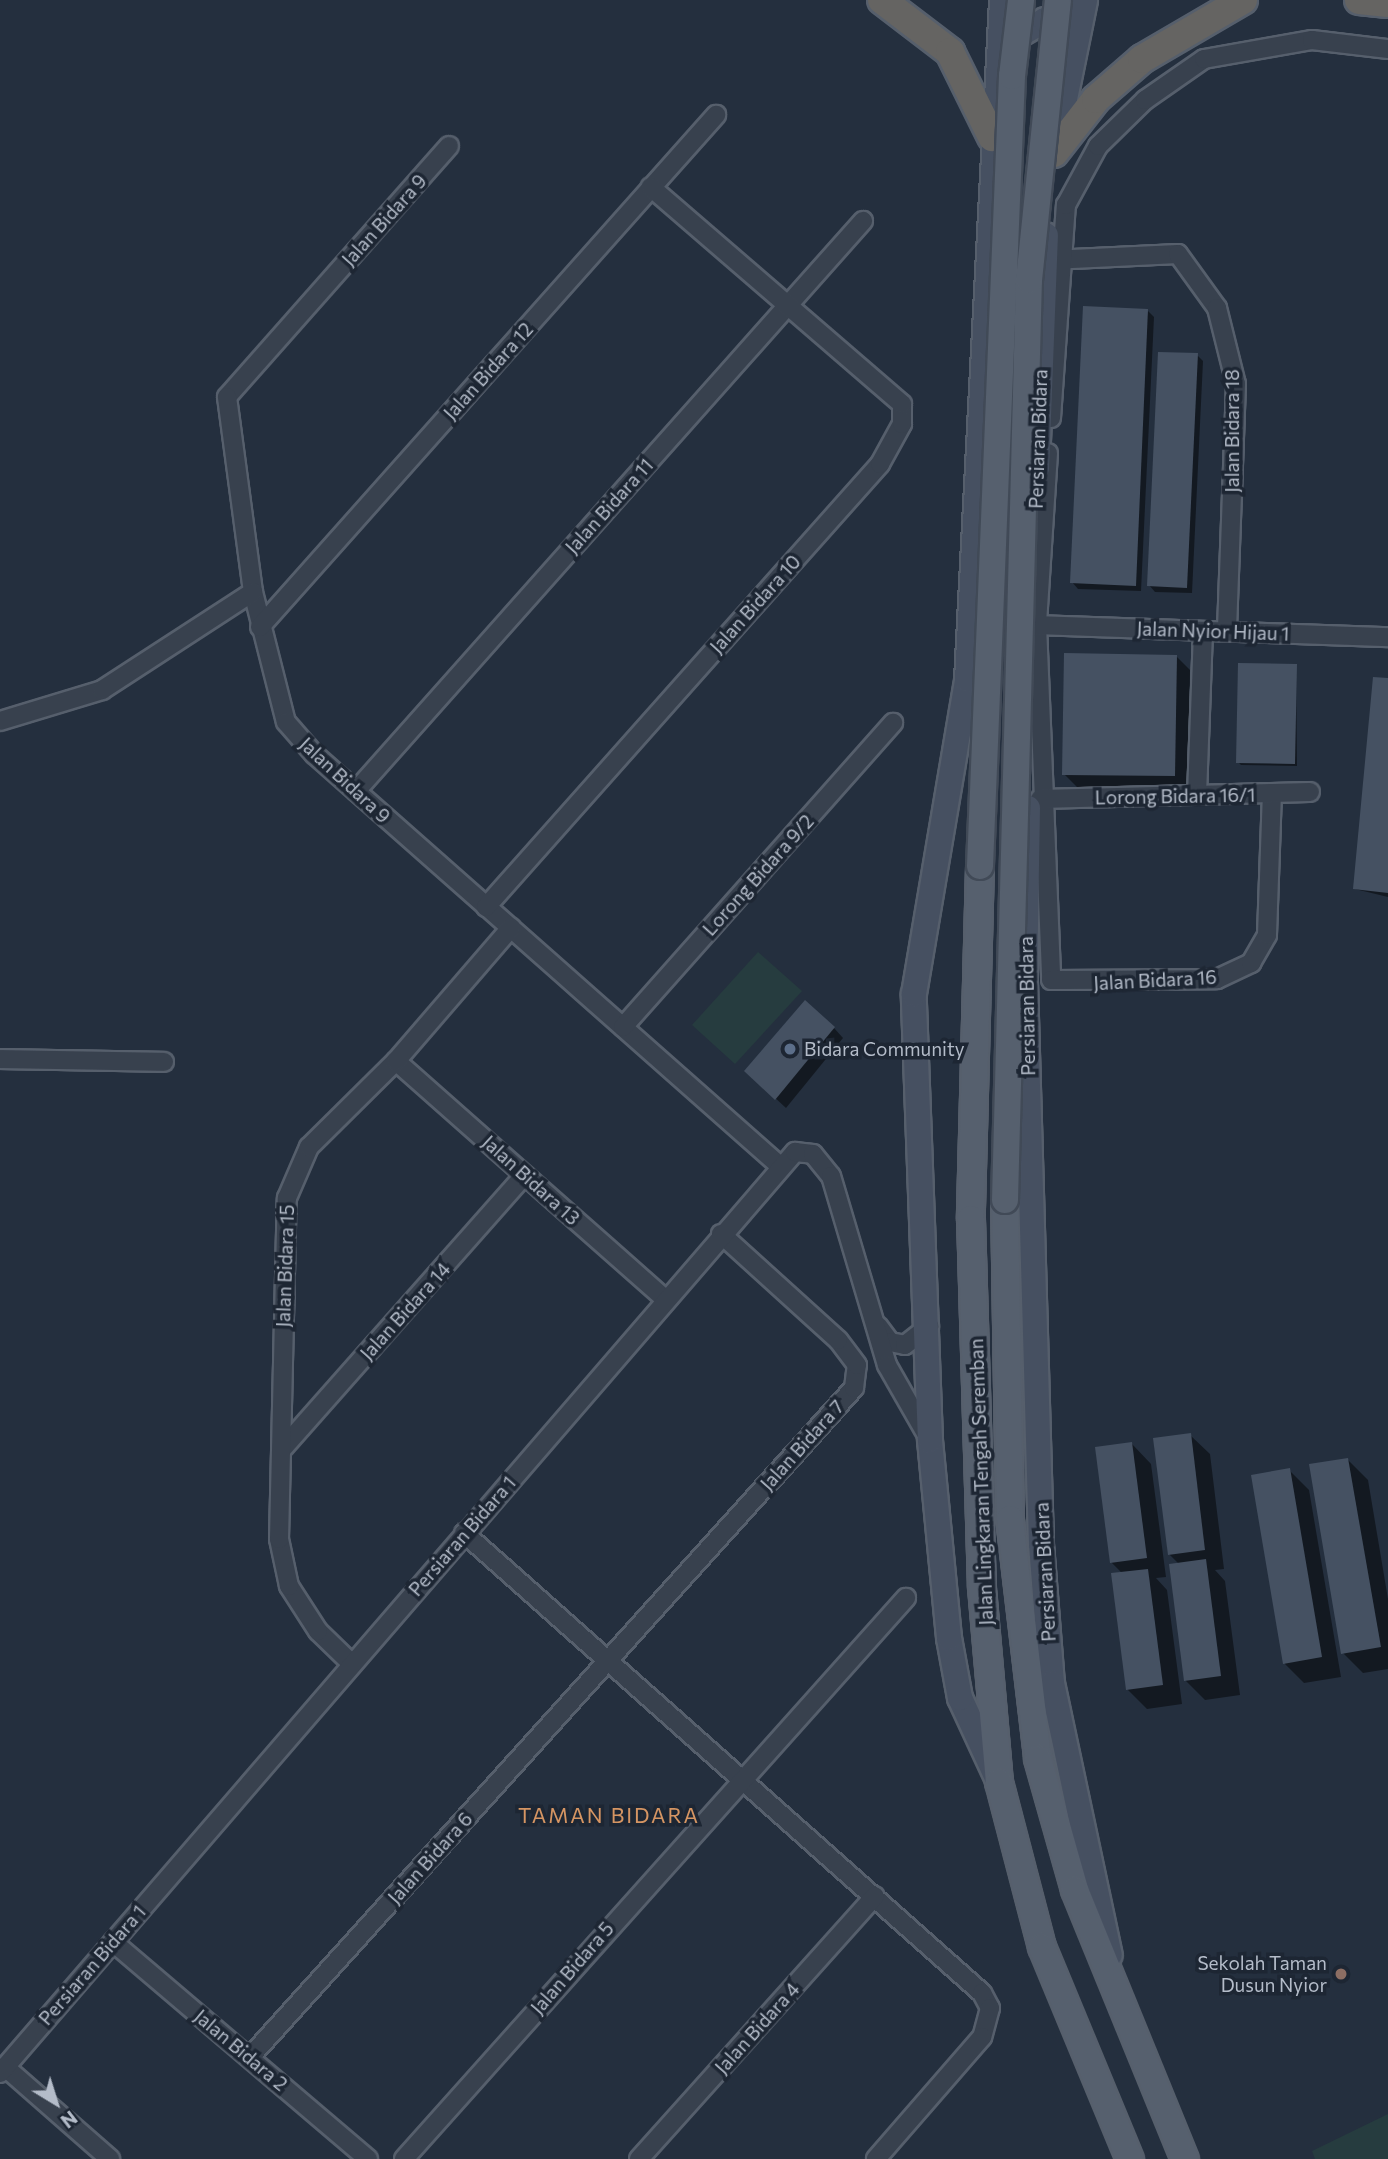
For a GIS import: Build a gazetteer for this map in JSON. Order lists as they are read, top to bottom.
{
  "streets": {
    "main road": ["Persiaran Bidara", "Jalan Lingkaran Tengah Seremban"],
    "street": [
      "Jalan Bidara 9",
      "Jalan Bidara 12",
      "Jalan Bidara 18",
      "Jalan Bidara 11",
      "Jalan Bidara 10",
      "Jalan Nyior Hijau 1",
      "Lorong Bidara 16/1",
      "Lorong Bidara 9/2",
      "Jalan Bidara 16",
      "Jalan Bidara 13",
      "Jalan Bidara 15",
      "Jalan Bidara 14",
      "Jalan Bidara 7",
      "Persiaran Bidara 1",
      "Jalan Bidara 6",
      "Jalan Bidara 5",
      "Jalan Bidara 4",
      "Jalan Bidara 2"
    ]
  },
  "crossings": [
    ["Jalan Bidara 9", "Jalan Bidara 12"],
    ["Jalan Bidara 9", "Jalan Bidara 11"],
    ["Jalan Bidara 9", "Jalan Bidara 10"],
    ["Jalan Bidara 9", "Lorong Bidara 9/2"],
    ["Jalan Bidara 9", "Jalan Bidara 15"],
    ["Jalan Bidara 9", "Persiaran Bidara 1"],
    ["Jalan Bidara 18", "Persiaran Bidara"],
    ["Jalan Bidara 18", "Jalan Nyior Hijau 1"],
    ["Persiaran Bidara", "Jalan Lingkaran Tengah Seremban"],
    ["Jalan Bidara 11", "Jalan Bidara 10"],
    ["Lorong Bidara 16/1", "Jalan Bidara 16"],
    ["Jalan Bidara 13", "Jalan Bidara 15"],
    ["Jalan Bidara 13", "Jalan Bidara 14"],
    ["Jalan Bidara 13", "Persiaran Bidara 1"],
    ["Jalan Bidara 15", "Jalan Bidara 14"],
    ["Jalan Bidara 15", "Persiaran Bidara 1"],
    ["Jalan Bidara 7", "Persiaran Bidara 1"],
    ["Jalan Bidara 7", "Jalan Bidara 6"],
    ["Persiaran Bidara 1", "Jalan Bidara 2"],
    ["Jalan Bidara 6", "Jalan Bidara 2"]
  ],
  "districts": ["TAMAN BIDARA"],
  "places": ["Bidara Community", "Sekolah Taman Dusun Nyior"],
  "north": "bottom right"
}
